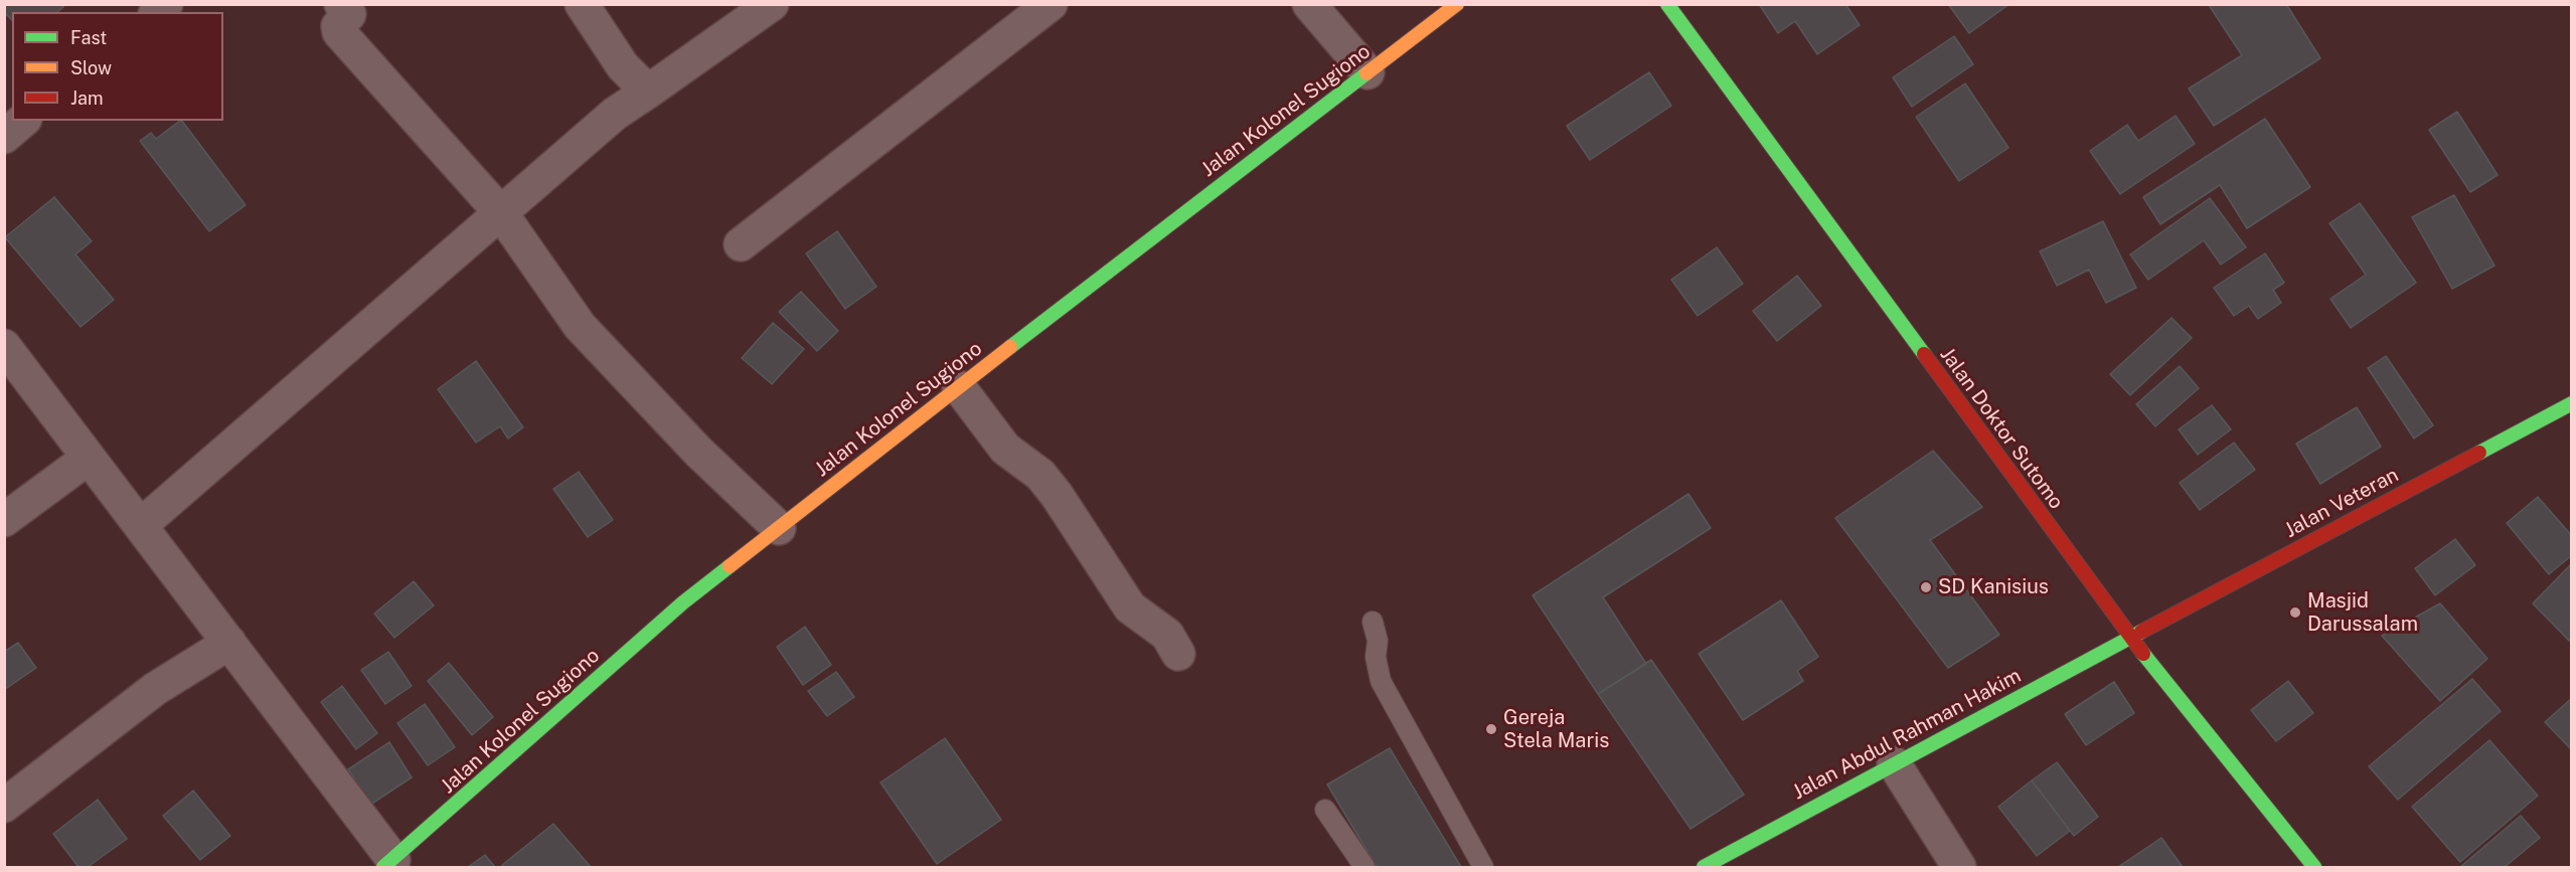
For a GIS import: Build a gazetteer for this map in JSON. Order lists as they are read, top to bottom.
{
  "streets": {
    "street": [
      "Jalan Kolonel Sugiono",
      "Jalan Doktor Sutomo",
      "Jalan Veteran",
      "Jalan Abdul Rahman Hakim"
    ]
  },
  "crossings": [
    ["Jalan Doktor Sutomo", "Jalan Veteran"],
    ["Jalan Doktor Sutomo", "Jalan Abdul Rahman Hakim"],
    ["Jalan Veteran", "Jalan Abdul Rahman Hakim"]
  ],
  "places": ["SD Kanisius", "Masjid Darussalam", "Gereja Stela Maris"],
  "legend": ["Fast", "Slow", "Jam"]
}
